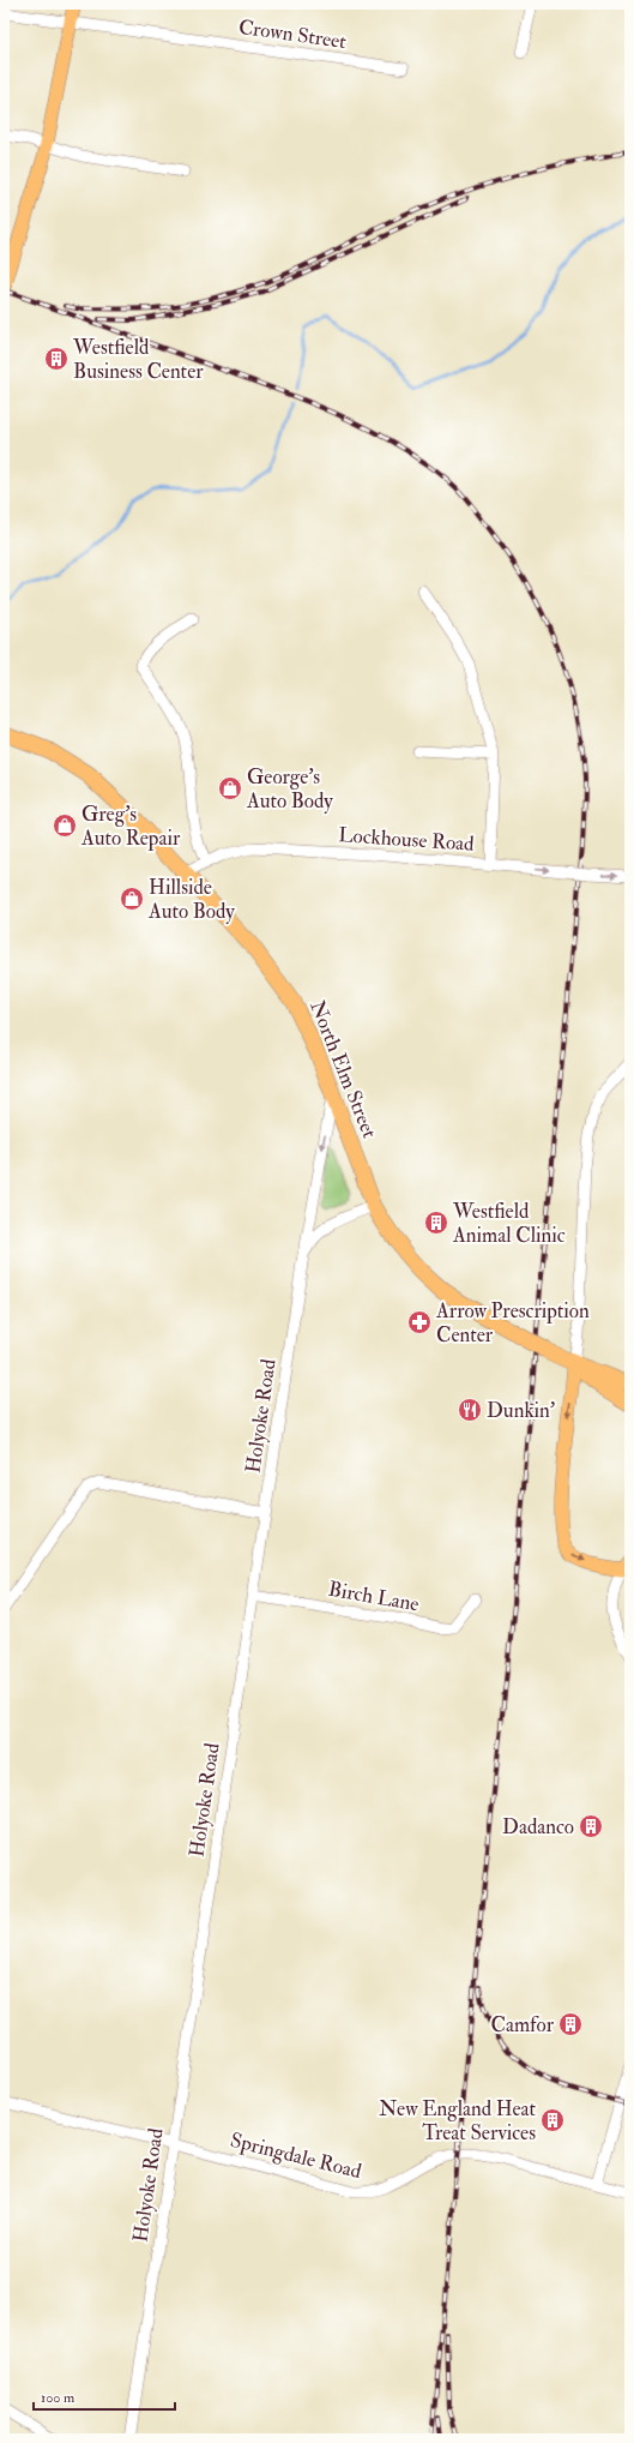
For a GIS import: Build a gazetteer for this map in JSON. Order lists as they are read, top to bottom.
{
  "streets": {
    "highway": ["North Elm Street"],
    "street": [
      "Crown Street",
      "Lockhouse Road",
      "Holyoke Road",
      "Birch Lane",
      "Springdale Road"
    ]
  },
  "crossings": [
    ["Lockhouse Road", "North Elm Street"],
    ["North Elm Street", "Holyoke Road"],
    ["Holyoke Road", "Birch Lane"],
    ["Holyoke Road", "Springdale Road"]
  ],
  "places": {
    "building": [
      "Westfield Business Center",
      "Westfield Animal Clinic",
      "Dadanco",
      "Camfor",
      "New England Heat Treat Services"
    ],
    "shop": ["George's Auto Body", "Greg's Auto Repair", "Hillside Auto Body"],
    "pharmacy": ["Arrow Prescription Center"],
    "restaurant": ["Dunkin'"]
  },
  "scale_bar": "100 m"
}
